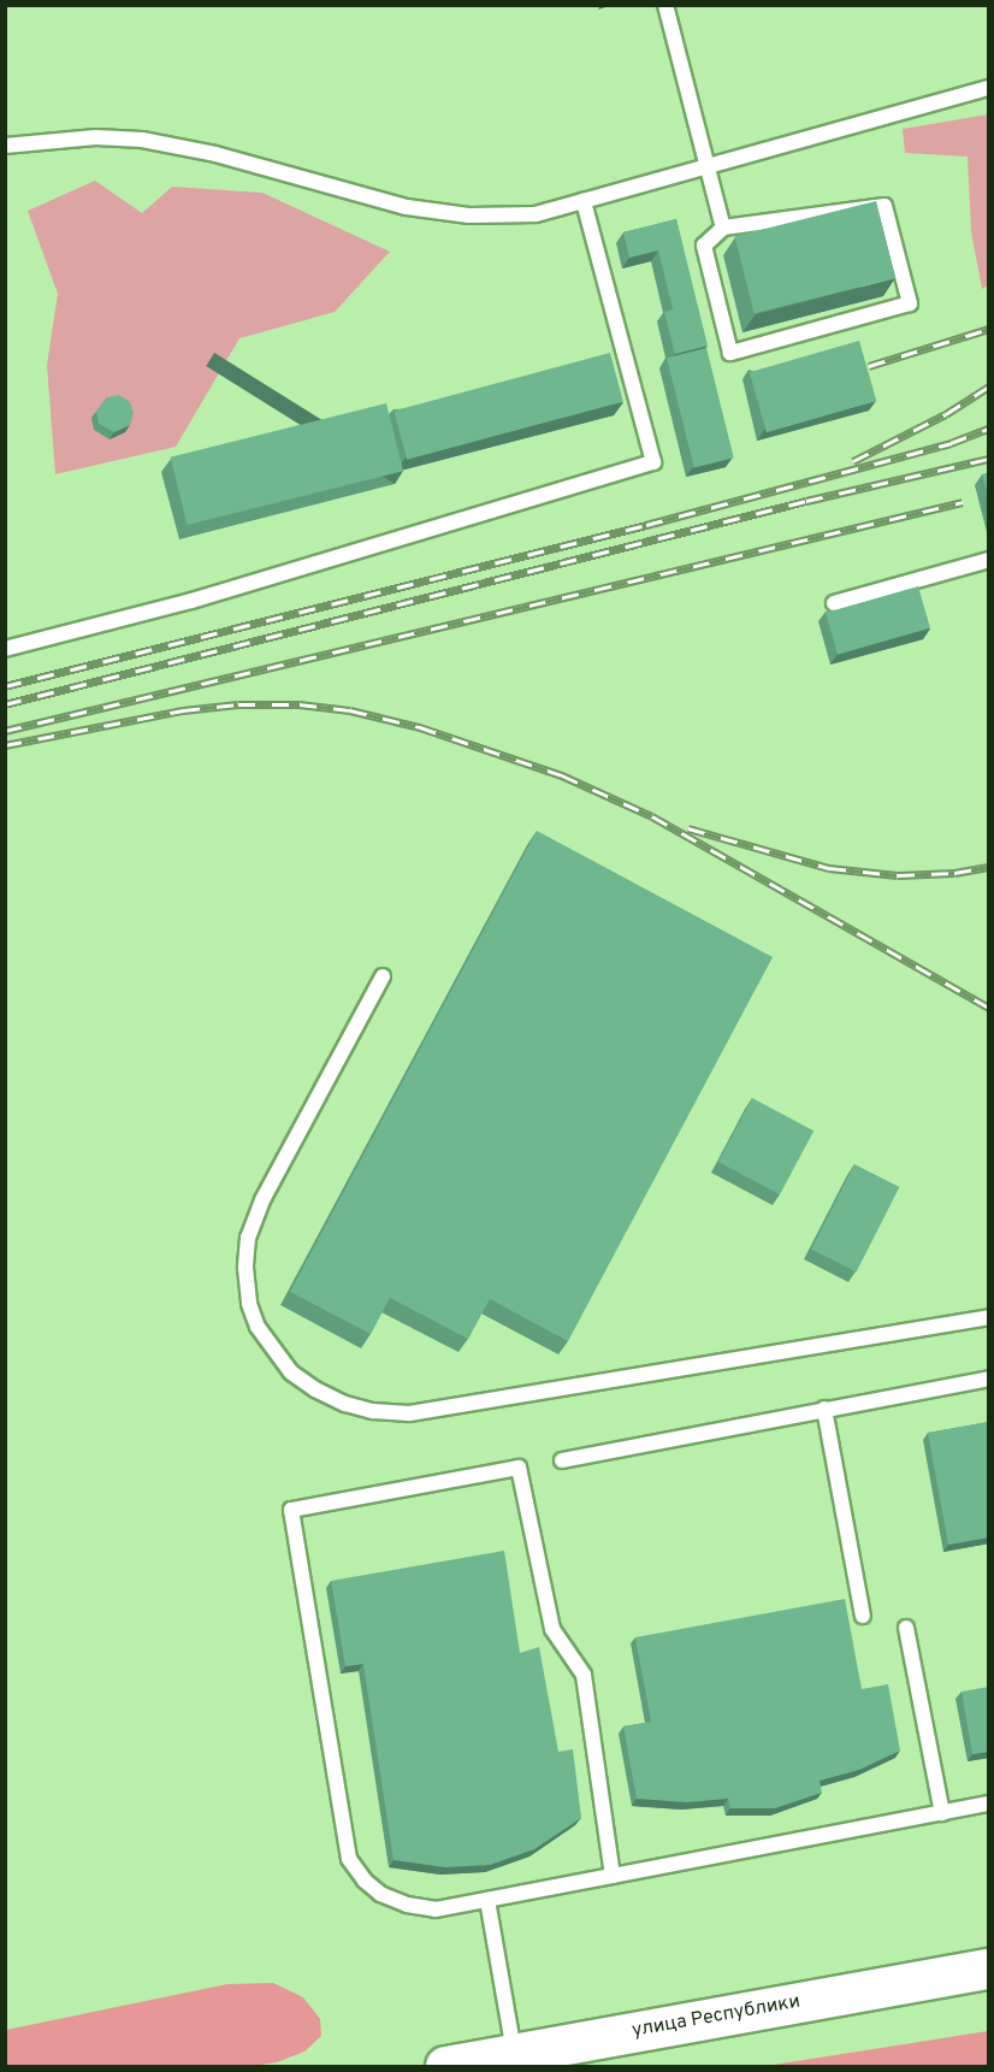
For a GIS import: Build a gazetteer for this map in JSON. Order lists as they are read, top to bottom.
{
  "streets": {
    "main road": ["улица Республики"]
  }
}
